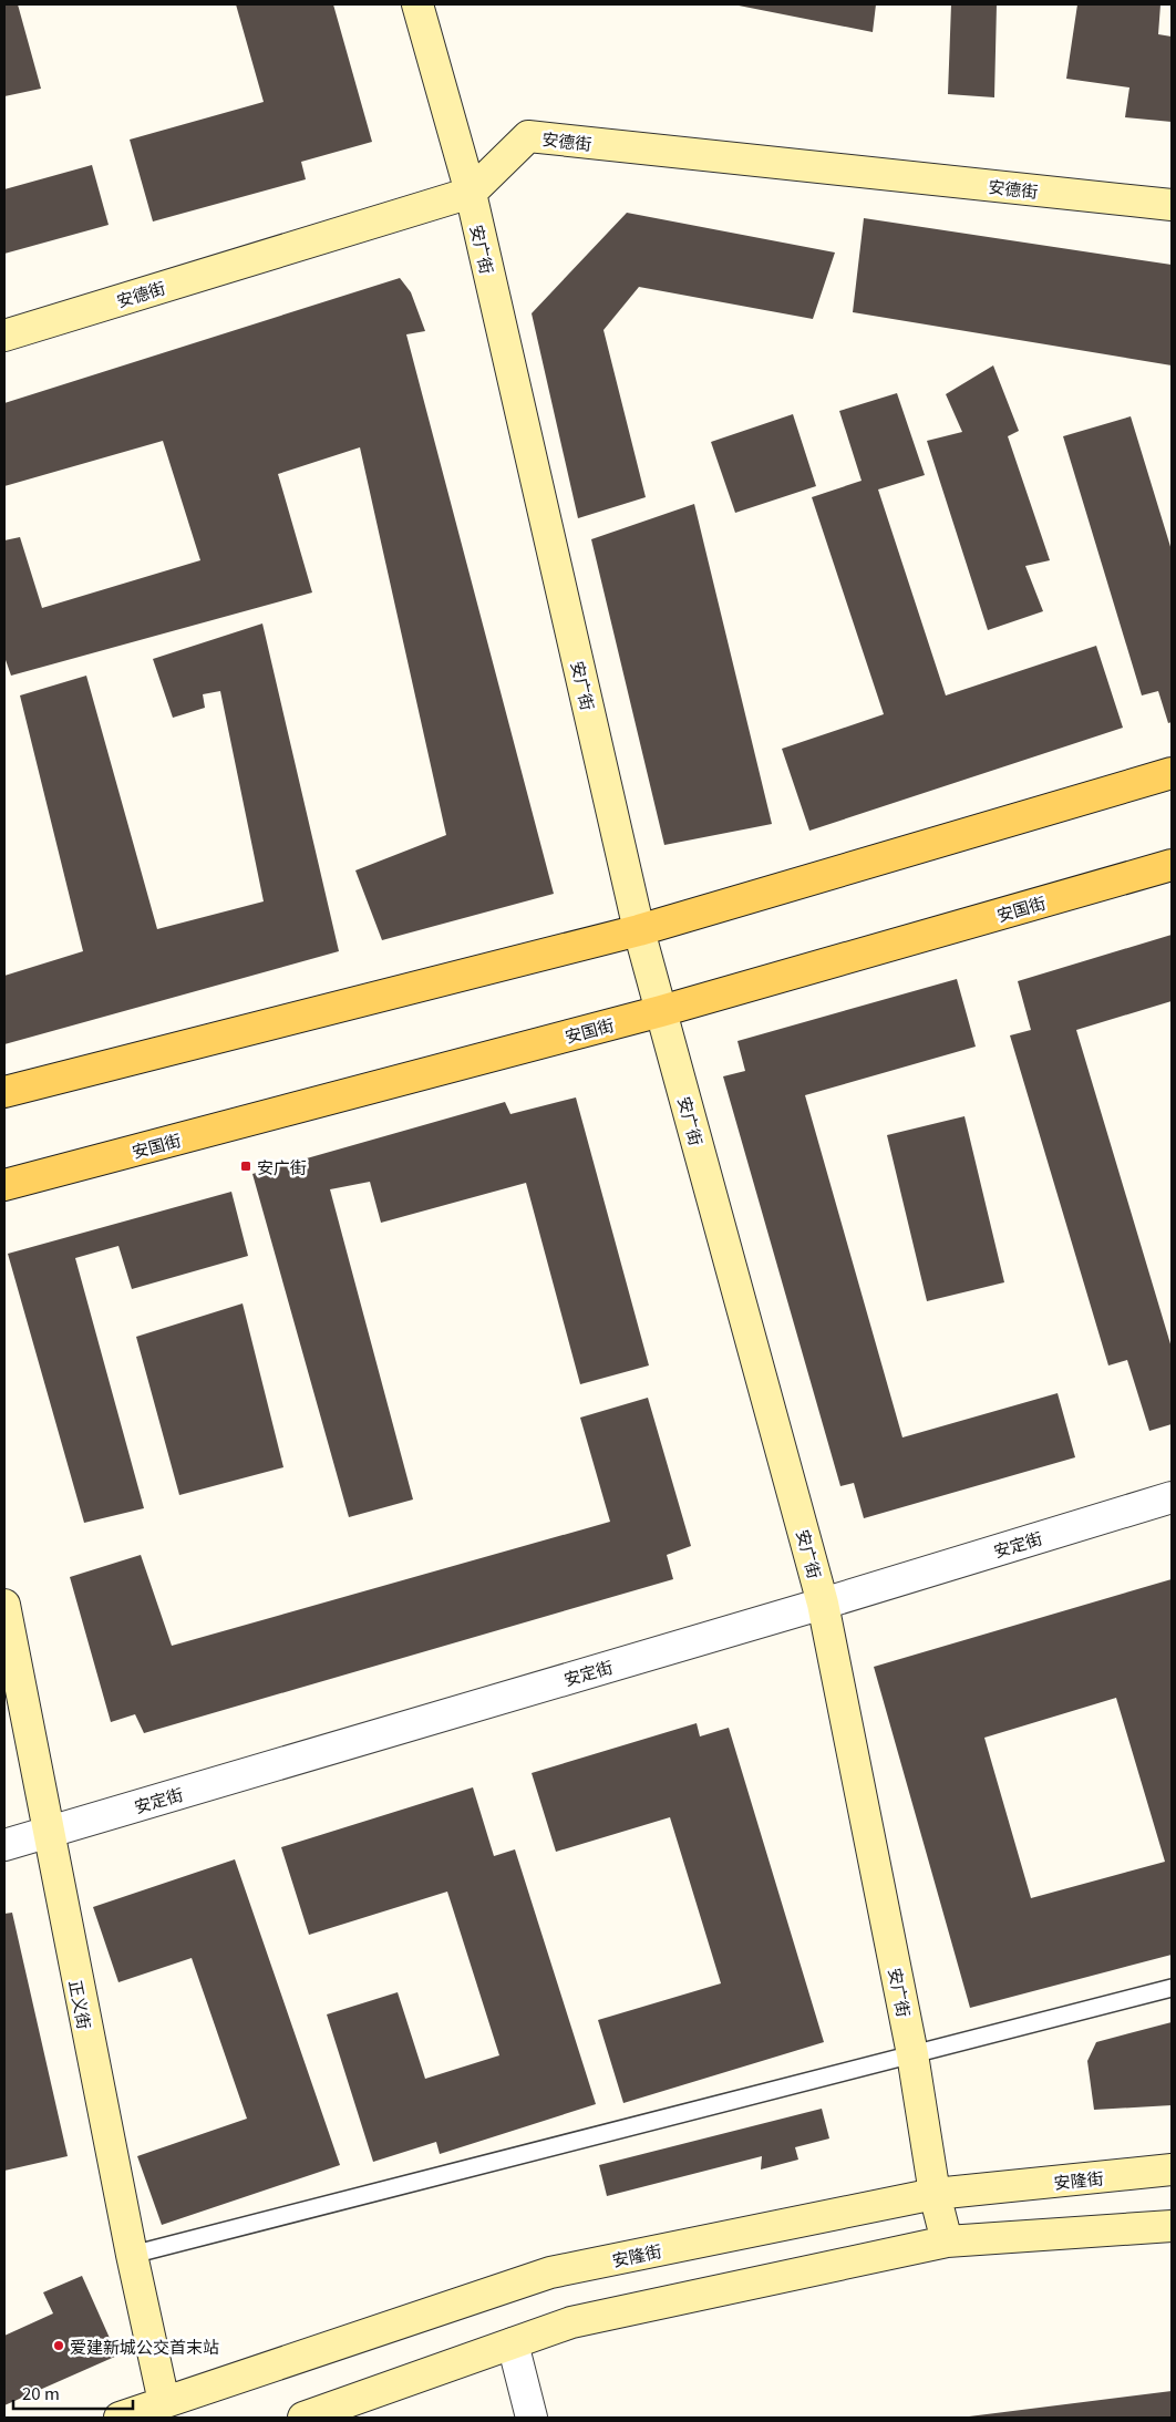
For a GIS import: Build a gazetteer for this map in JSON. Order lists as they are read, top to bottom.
{
  "streets": {
    "main road": ["安国街"],
    "street": [
      "安德街",
      "安广街",
      "安定街",
      "正义街",
      "安隆街"
    ]
  },
  "crossings": [
    ["安德街", "安广街"],
    ["安广街", "安国街"],
    ["安广街", "安定街"],
    ["安广街", "安隆街"],
    ["安定街", "正义街"],
    ["正义街", "安隆街"]
  ],
  "places": {
    "transit": ["安广街"],
    "other": ["爱建新城公交首末站"]
  },
  "scale_bar": "20 m"
}
